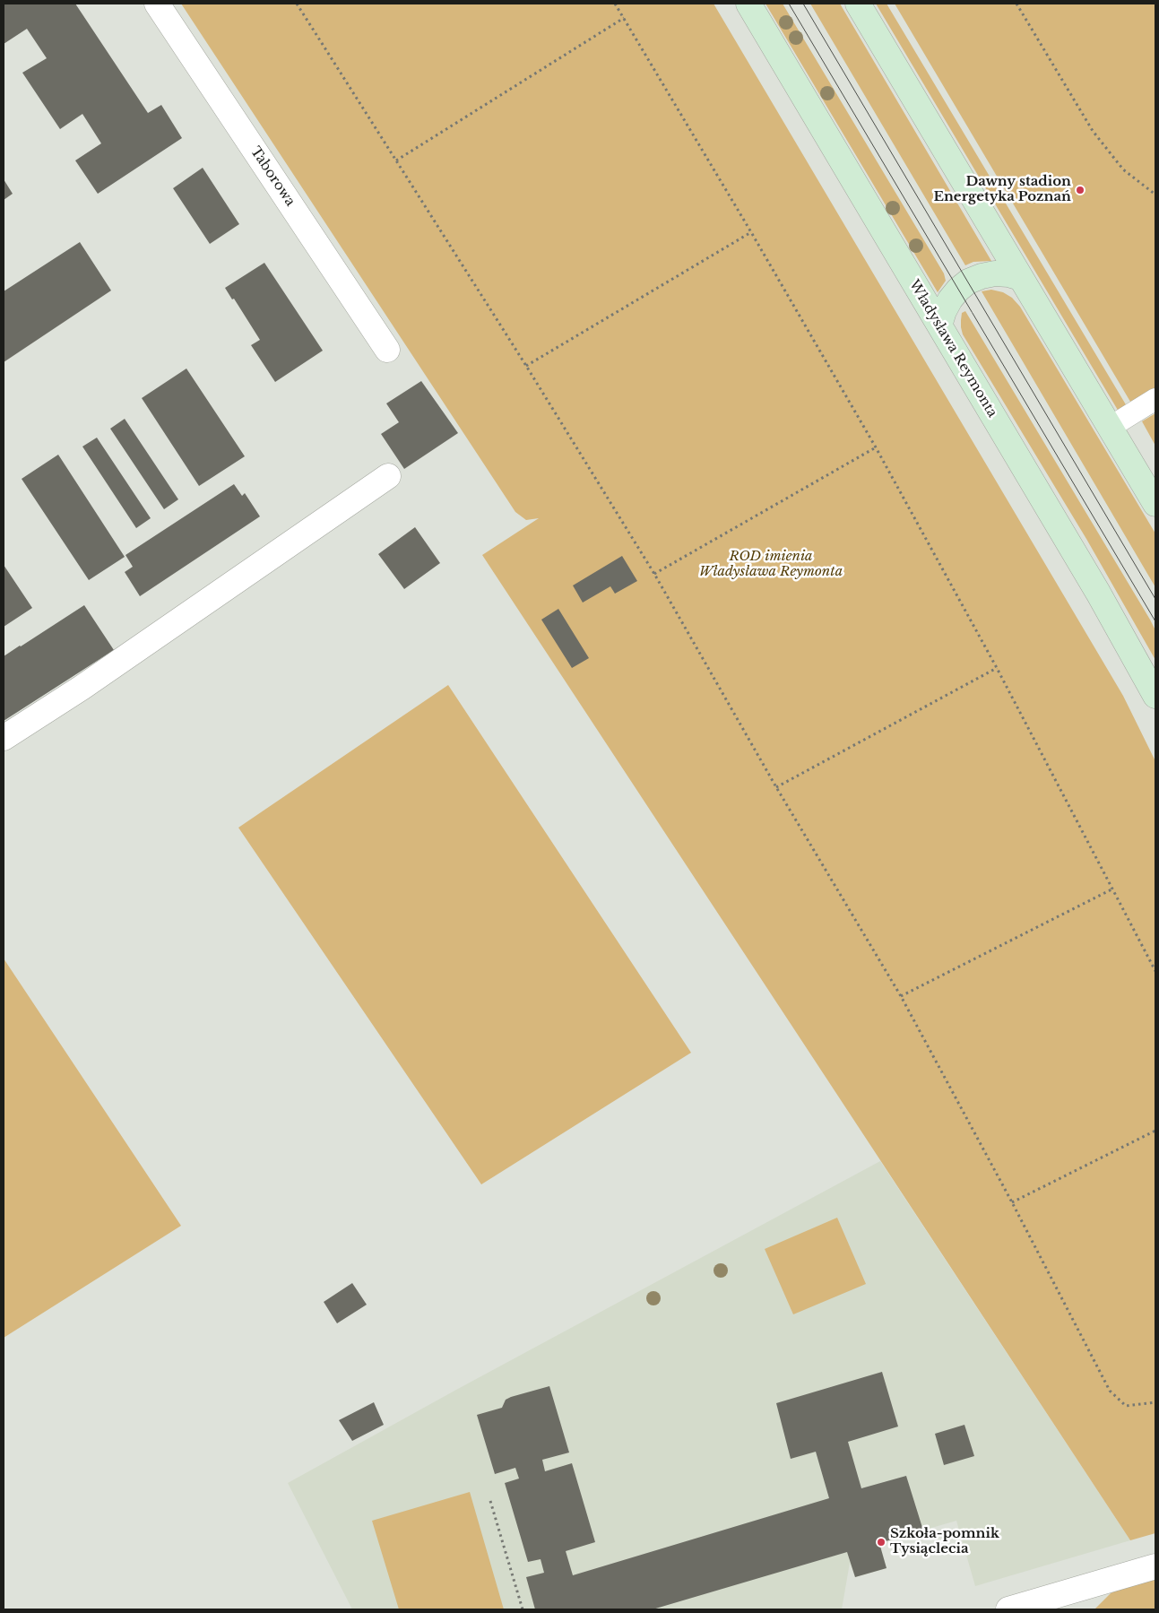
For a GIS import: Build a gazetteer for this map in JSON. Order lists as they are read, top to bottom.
{
  "streets": {
    "main road": ["Władysława Reymonta"],
    "street": ["Taborowa"]
  },
  "parks": ["ROD imienia Władysława Reymonta"],
  "places": ["Dawny stadion Energetyka Poznań", "Szkoła-pomnik Tysiąclecia"]
}
